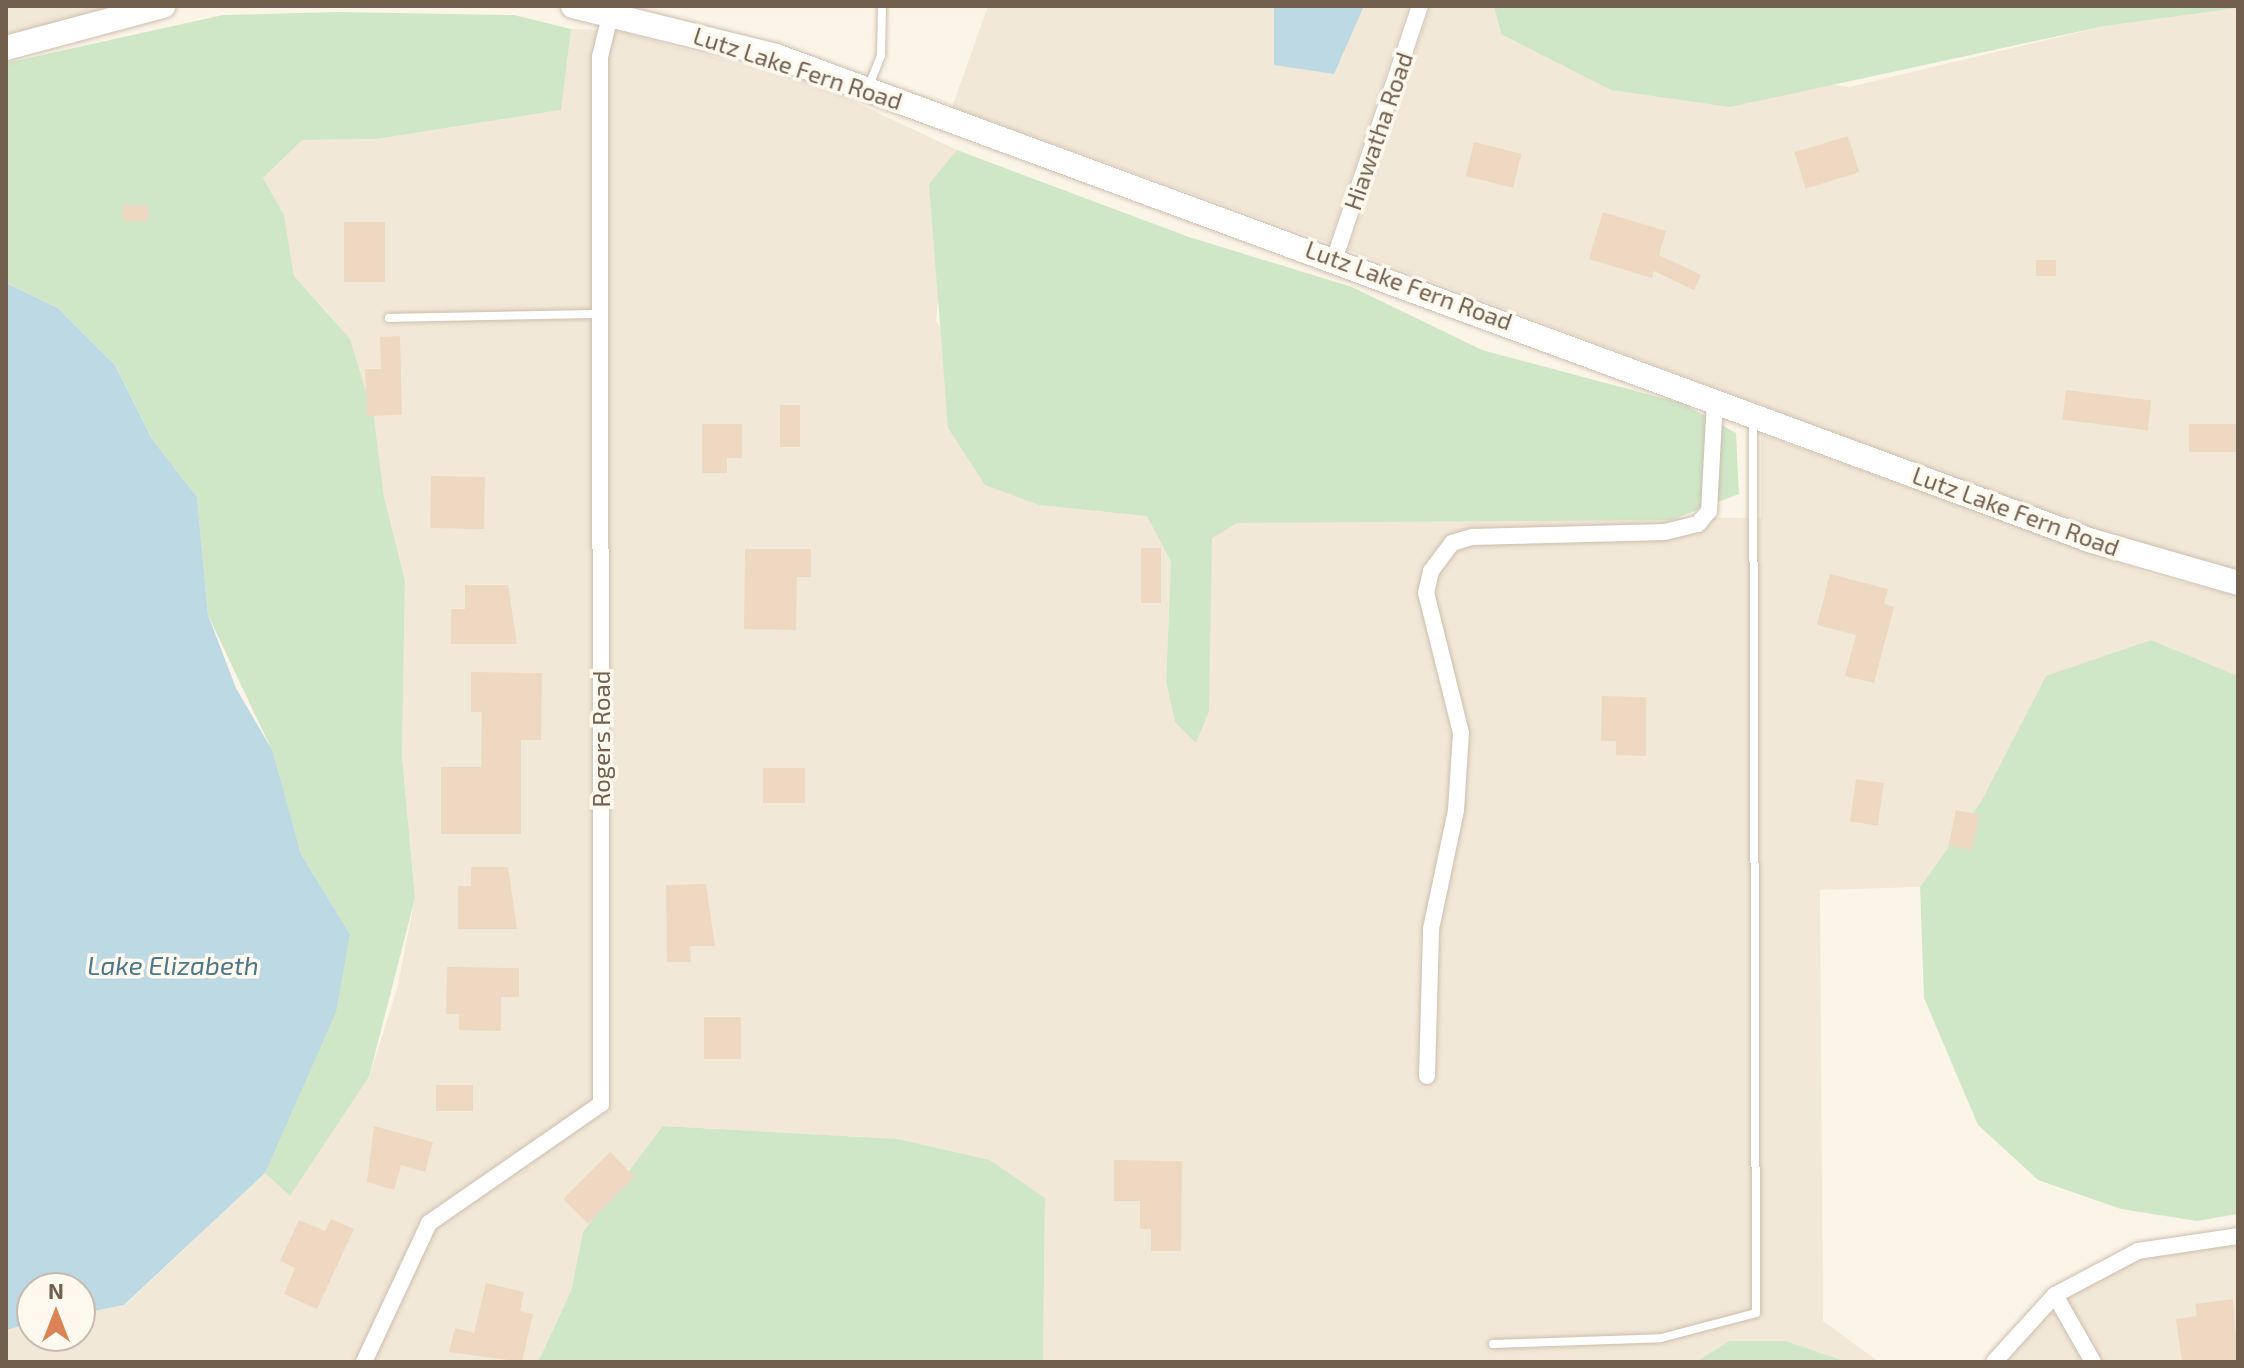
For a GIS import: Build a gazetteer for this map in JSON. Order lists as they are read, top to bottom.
{
  "streets": {
    "main road": ["Lutz Lake Fern Road"],
    "street": ["Hiawatha Road", "Rogers Road"]
  },
  "crossings": [
    ["Lutz Lake Fern Road", "Hiawatha Road"],
    ["Lutz Lake Fern Road", "Rogers Road"]
  ],
  "water": ["Lake Elizabeth"],
  "north": "top"
}
